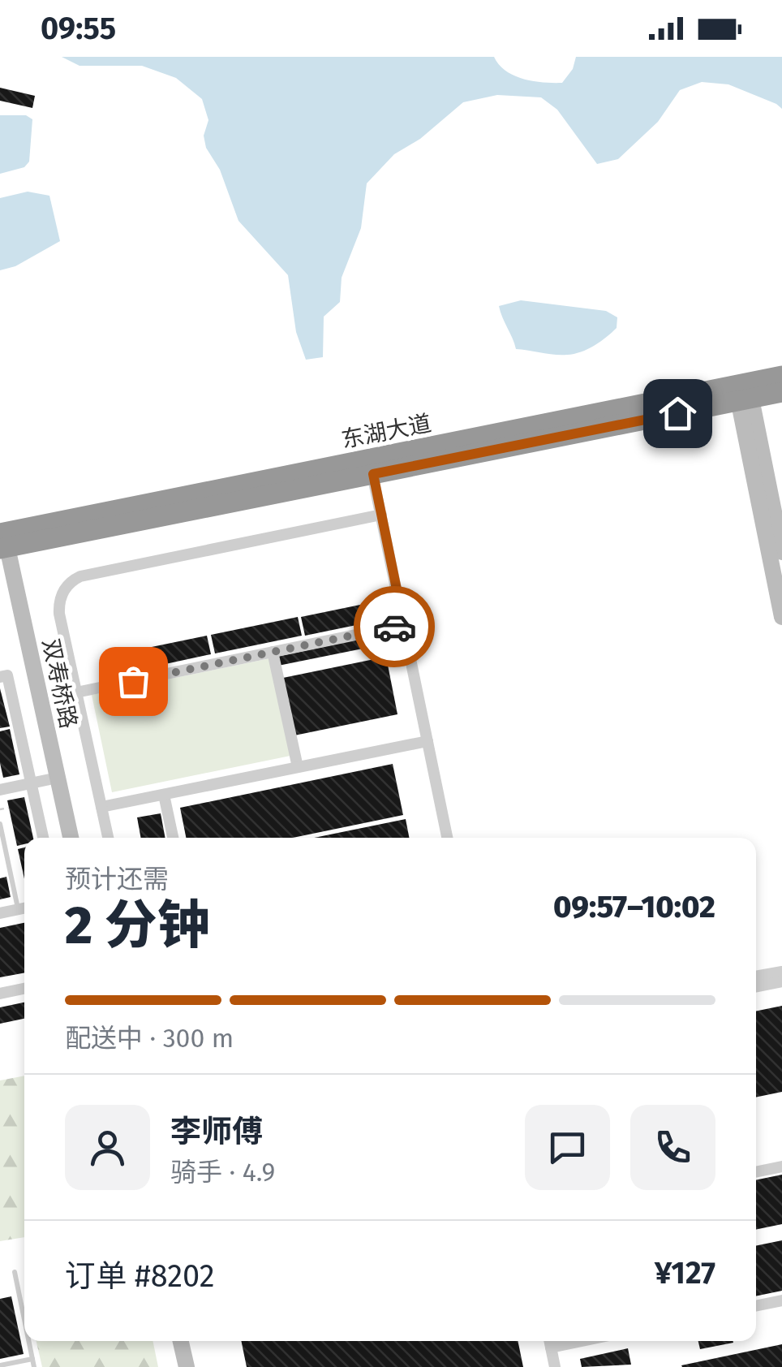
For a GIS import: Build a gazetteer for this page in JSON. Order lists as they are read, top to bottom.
{
  "streets": {
    "highway": ["东湖大道"],
    "street": ["双寿桥路"]
  },
  "crossings": [
    ["东湖大道", "双寿桥路"]
  ],
  "page": {
    "status": "09:55",
    "heading": ["2 分钟", "预计还需", "09:57–10:02"],
    "panel": [
      "李师傅",
      "骑手 · 4.9",
      "订单 #8202",
      "¥127"
    ],
    "bar": "配送中 · 300 m"
  }
}
